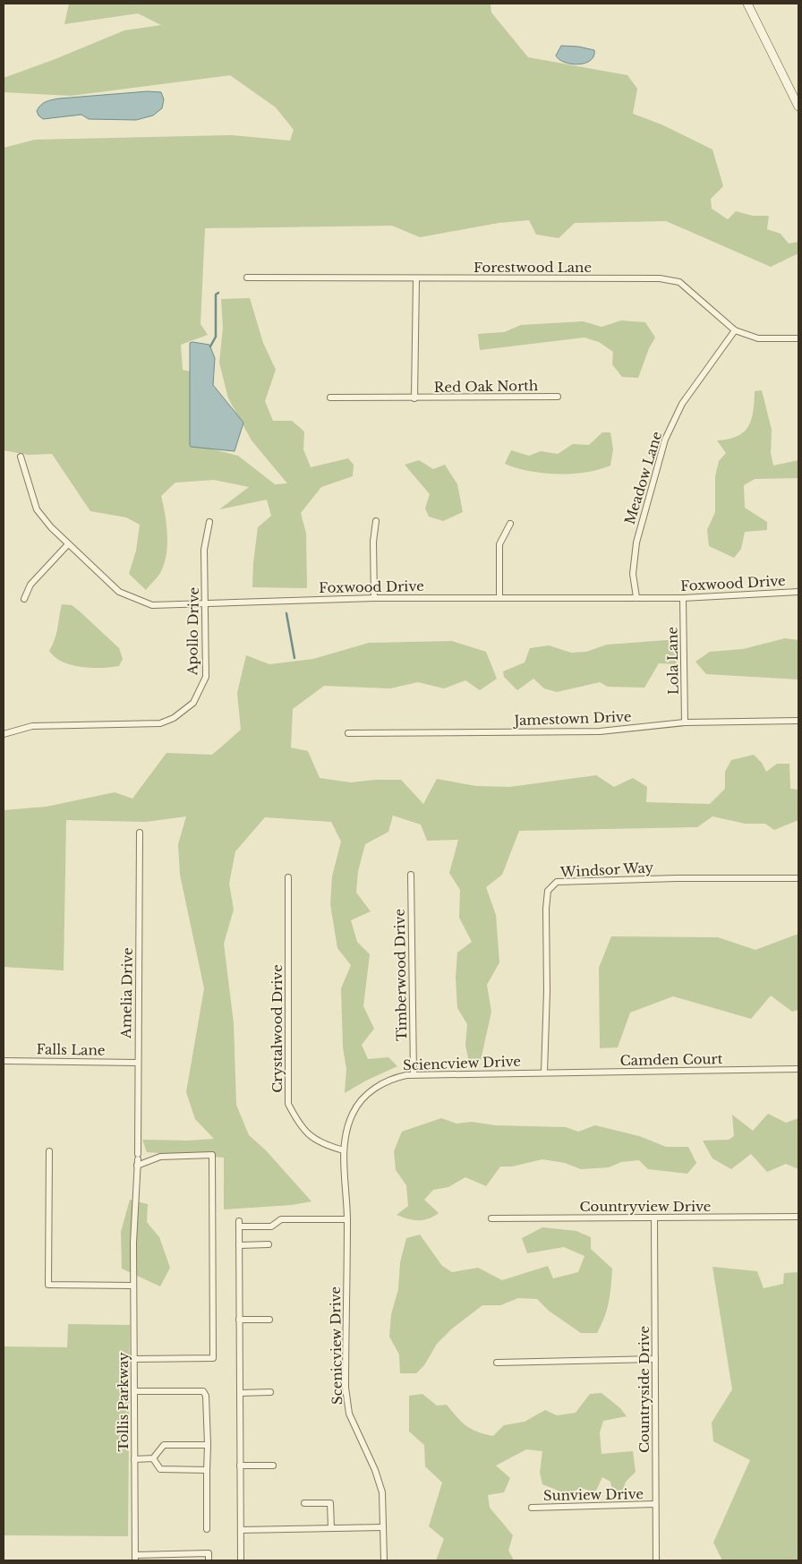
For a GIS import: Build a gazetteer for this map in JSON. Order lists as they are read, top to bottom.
{
  "streets": {
    "street": [
      "Forestwood Lane",
      "Red Oak North",
      "Meadow Lane",
      "Foxwood Drive",
      "Apollo Drive",
      "Lola Lane",
      "Jamestown Drive",
      "Windsor Way",
      "Timberwood Drive",
      "Amelia Drive",
      "Crystalwood Drive",
      "Falls Lane",
      "Camden Court",
      "Sciencview Drive",
      "Countryview Drive",
      "Scenicview Drive",
      "Countryside Drive",
      "Tollis Parkway",
      "Sunview Drive"
    ]
  },
  "crossings": [
    ["Forestwood Lane", "Meadow Lane"],
    ["Meadow Lane", "Foxwood Drive"],
    ["Foxwood Drive", "Apollo Drive"],
    ["Foxwood Drive", "Lola Lane"],
    ["Lola Lane", "Jamestown Drive"],
    ["Windsor Way", "Camden Court"],
    ["Windsor Way", "Sciencview Drive"],
    ["Timberwood Drive", "Sciencview Drive"],
    ["Amelia Drive", "Falls Lane"],
    ["Amelia Drive", "Tollis Parkway"],
    ["Crystalwood Drive", "Sciencview Drive"],
    ["Crystalwood Drive", "Scenicview Drive"],
    ["Camden Court", "Sciencview Drive"],
    ["Sciencview Drive", "Scenicview Drive"],
    ["Countryview Drive", "Countryside Drive"],
    ["Countryside Drive", "Sunview Drive"]
  ]
}
